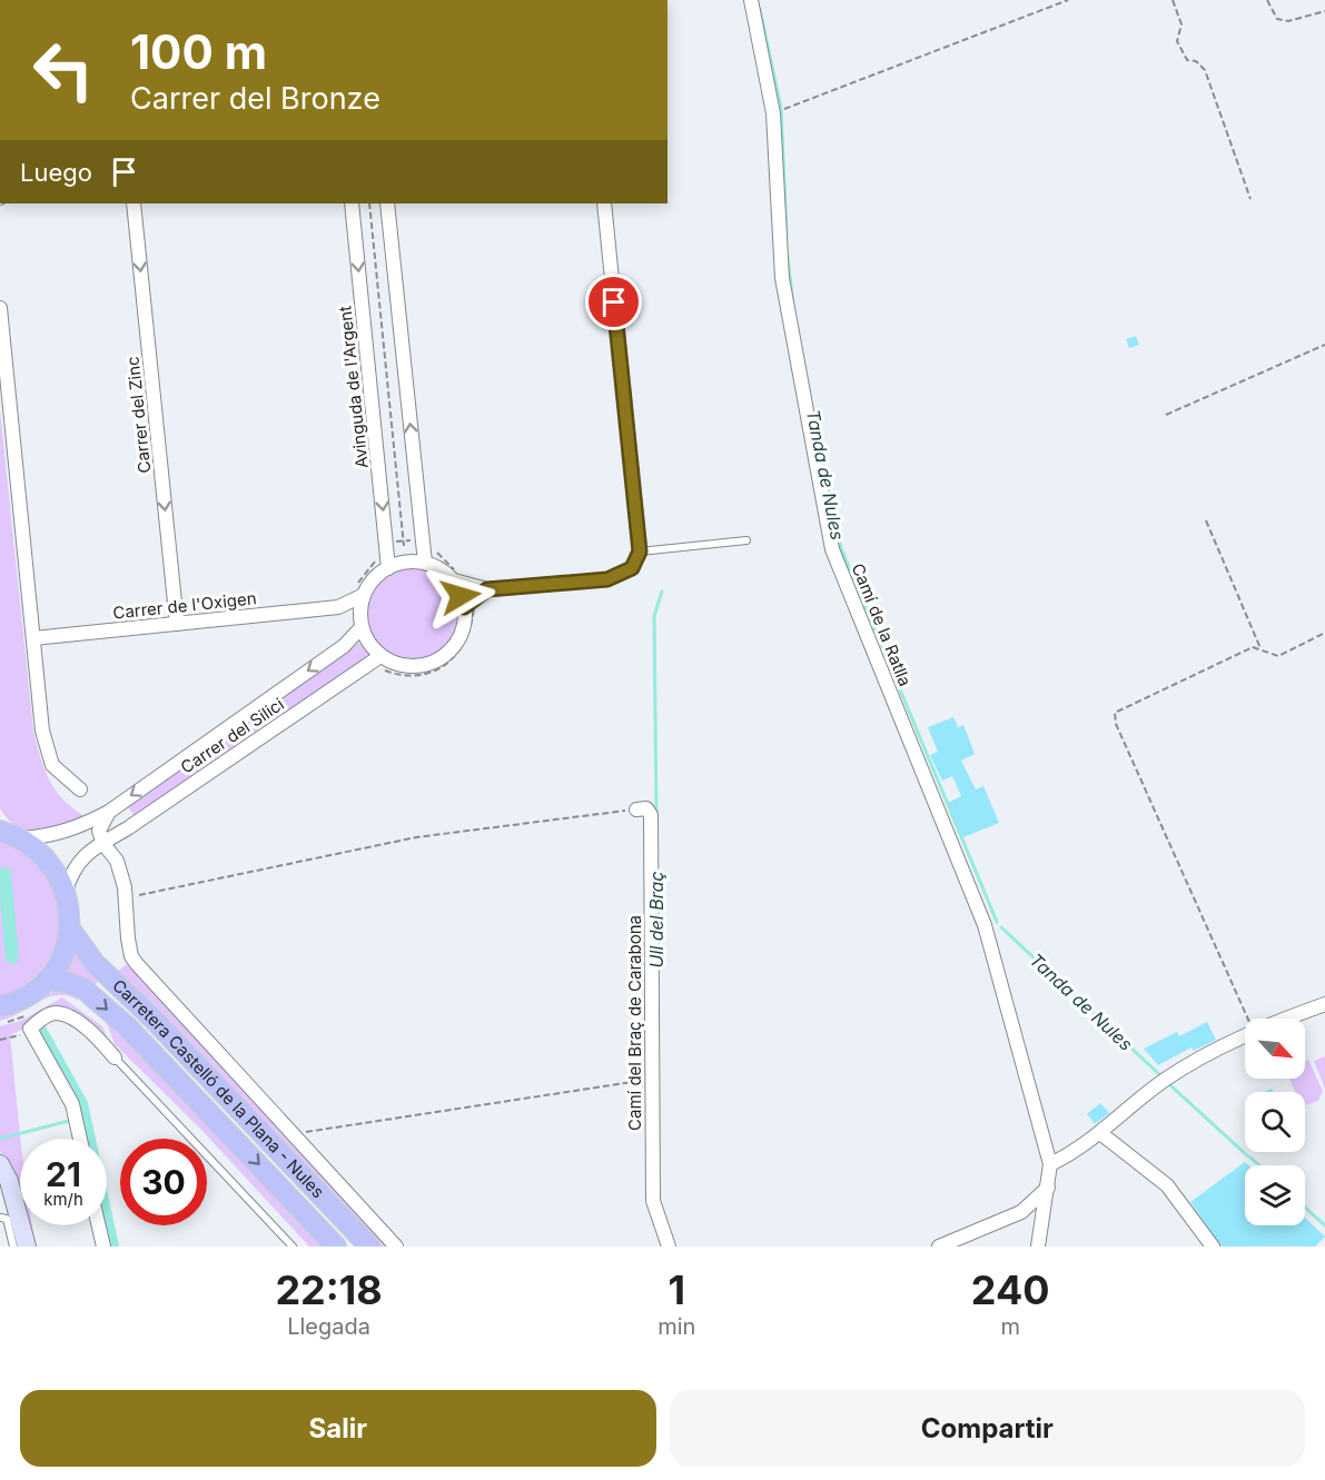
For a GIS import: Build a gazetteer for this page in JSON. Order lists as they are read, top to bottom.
{
  "streets": {
    "main road": ["Carretera Castelló de la Plana - Nules"],
    "street": [
      "Avinguda de l'Argent",
      "Carrer del Zinc",
      "Carrer de l'Oxigen",
      "Camí de la Ratlla",
      "Carrer del Silici",
      "Camí del Braç de Carabona"
    ]
  },
  "crossings": [
    ["Avinguda de l'Argent", "Carrer de l'Oxigen"],
    ["Avinguda de l'Argent", "Carrer del Silici"],
    ["Carrer del Zinc", "Carrer de l'Oxigen"],
    ["Carrer de l'Oxigen", "Carrer del Silici"]
  ],
  "one_way": ["Carrer del Zinc"],
  "water": ["Tanda de Nules", "Ull del Braç"],
  "north": "bottom right",
  "page": {
    "turn": ["100 m", "Carrer del Bronze"],
    "then": "Luego",
    "speed": "21 km/h",
    "limit": "30",
    "eta": [
      "22:18",
      "Llegada",
      "1",
      "min",
      "240",
      "m"
    ],
    "buttons": ["Salir", "Compartir"]
  }
}
